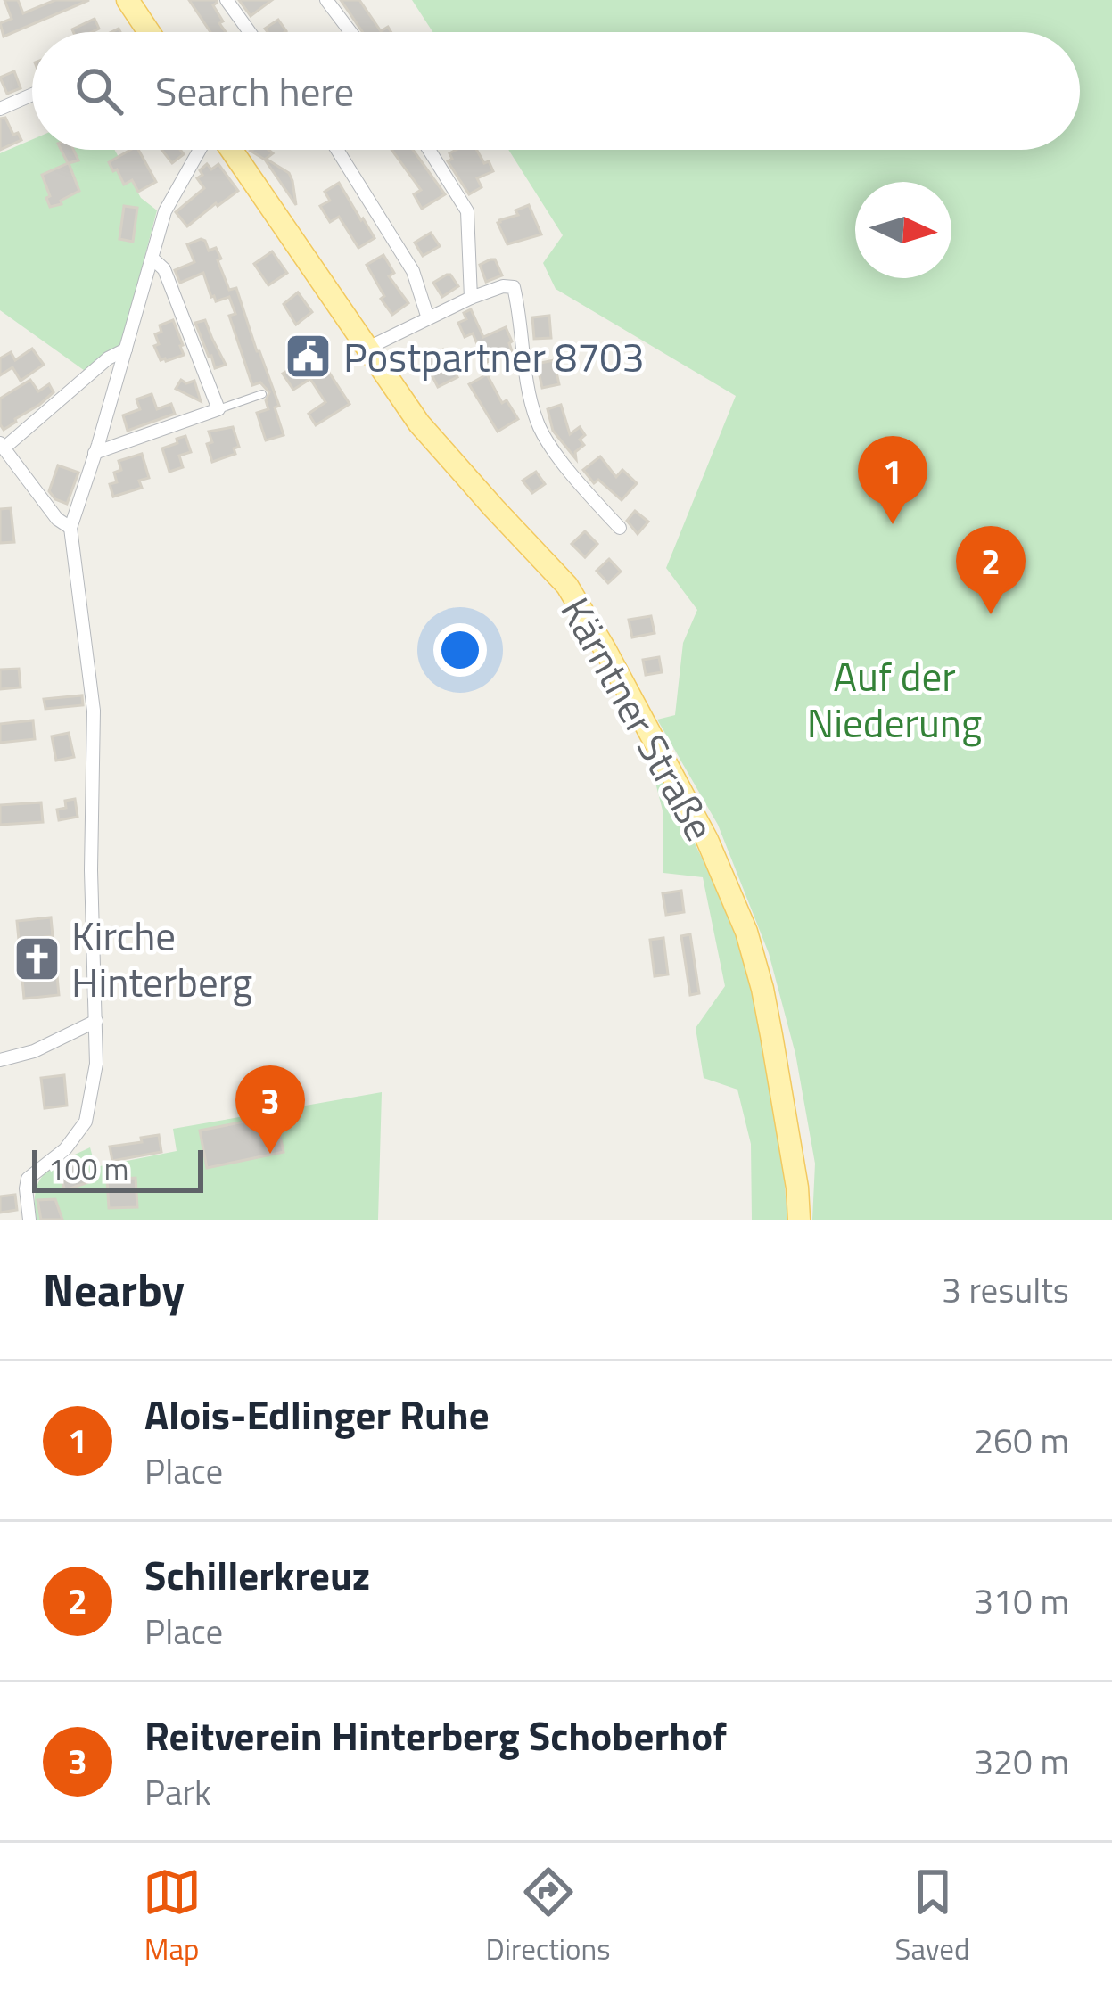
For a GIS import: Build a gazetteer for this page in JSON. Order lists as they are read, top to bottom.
{
  "streets": {
    "main road": ["Kärntner Straße"]
  },
  "parks": ["Auf der Niederung"],
  "places": {
    "public building": ["Postpartner 8703"],
    "church": ["Kirche Hinterberg"]
  },
  "scale_bar": "100 m",
  "north": "right",
  "page": {
    "search": "Search here",
    "pins": ["1", "2", "3"],
    "scale": "100 m",
    "heading": ["Nearby", "3 results"],
    "list": [
      {
        "mark": "1",
        "name": "Alois-Edlinger Ruhe",
        "note": "Place",
        "value": "260 m"
      },
      {
        "mark": "2",
        "name": "Schillerkreuz",
        "note": "Place",
        "value": "310 m"
      },
      {
        "mark": "3",
        "name": "Reitverein Hinterberg Schoberhof",
        "note": "Park",
        "value": "320 m"
      }
    ],
    "nav": ["Map", "Directions", "Saved"]
  }
}
